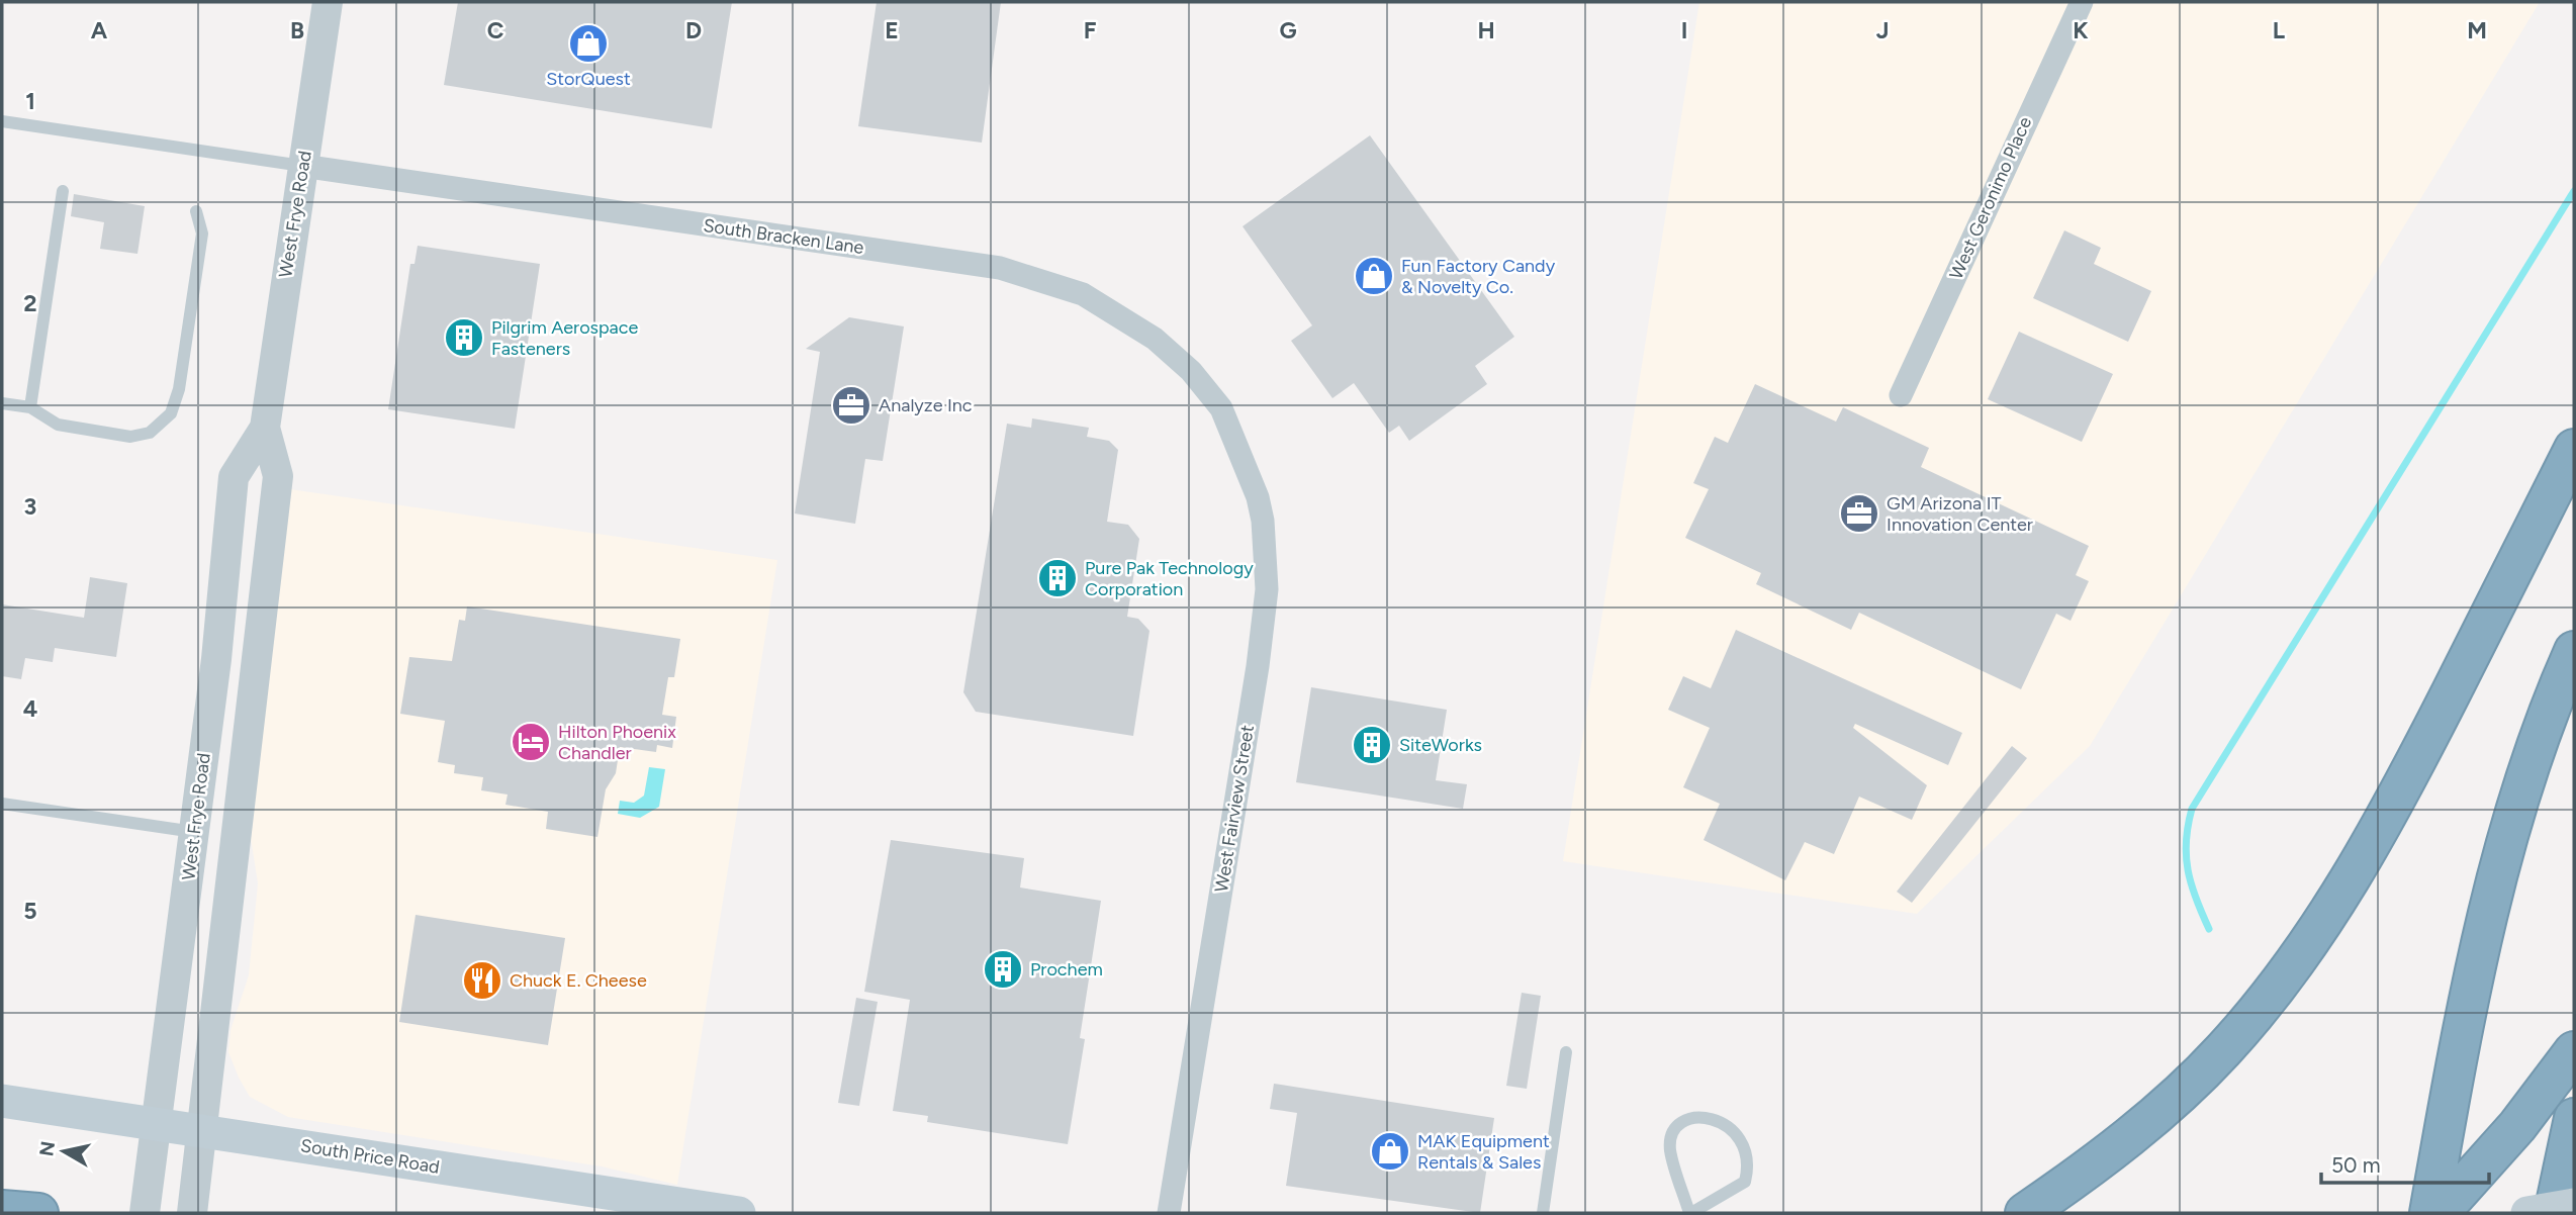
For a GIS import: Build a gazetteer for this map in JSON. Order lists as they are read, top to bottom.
{
  "streets": {
    "main road": ["South Price Road"],
    "street": [
      "West Geronimo Place",
      "West Frye Road",
      "South Bracken Lane",
      "West Fairview Street"
    ]
  },
  "crossings": [
    ["West Frye Road", "South Bracken Lane"],
    ["West Frye Road", "South Price Road"],
    ["South Bracken Lane", "West Fairview Street"]
  ],
  "places": {
    "shop": ["StorQuest", "Fun Factory Candy & Novelty Co.", "MAK Equipment Rentals & Sales"],
    "building": [
      "Pilgrim Aerospace Fasteners",
      "Pure Pak Technology Corporation",
      "SiteWorks",
      "Prochem"
    ],
    "office": ["Analyze Inc", "GM Arizona IT Innovation Center"],
    "hotel": ["Hilton Phoenix Chandler"],
    "restaurant": ["Chuck E. Cheese"]
  },
  "scale_bar": "50 m",
  "north": "left",
  "grid": {
    "columns": [
      "A",
      "B",
      "C",
      "D",
      "E",
      "F",
      "G",
      "H",
      "I",
      "J",
      "K",
      "L",
      "M"
    ],
    "rows": [
      "1",
      "2",
      "3",
      "4",
      "5"
    ]
  }
}
